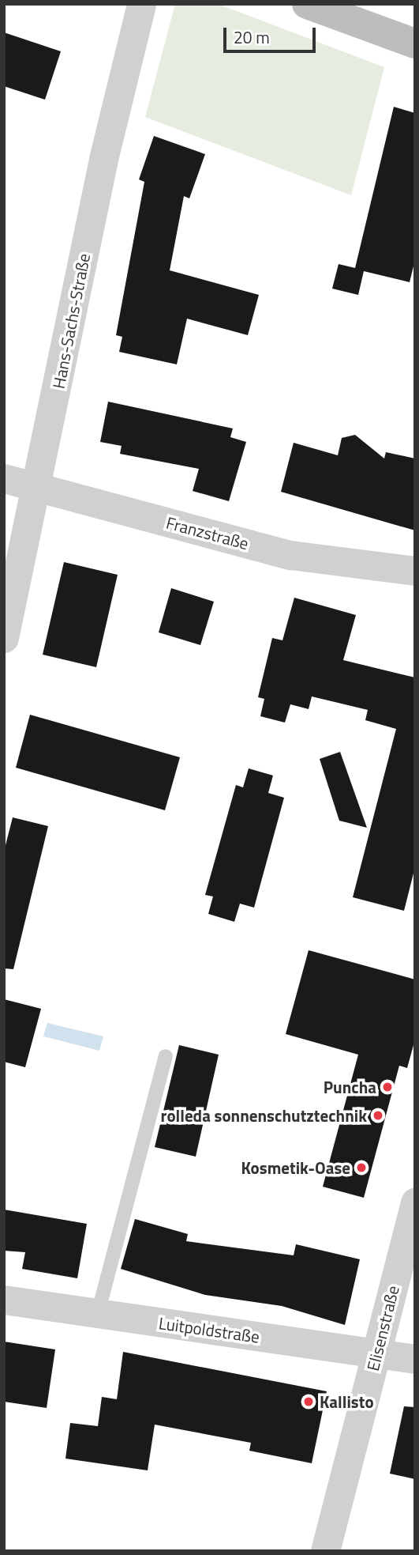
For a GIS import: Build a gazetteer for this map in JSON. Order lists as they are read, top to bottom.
{
  "streets": {
    "street": [
      "Hans-Sachs-Straße",
      "Franzstraße",
      "Elisenstraße",
      "Luitpoldstraße"
    ]
  },
  "crossings": [
    ["Hans-Sachs-Straße", "Franzstraße"],
    ["Elisenstraße", "Luitpoldstraße"]
  ],
  "places": [
    "Puncha",
    "rolleda sonnenschutztechnik",
    "Kosmetik-Oase",
    "Kallisto"
  ],
  "scale_bar": "20 m"
}
